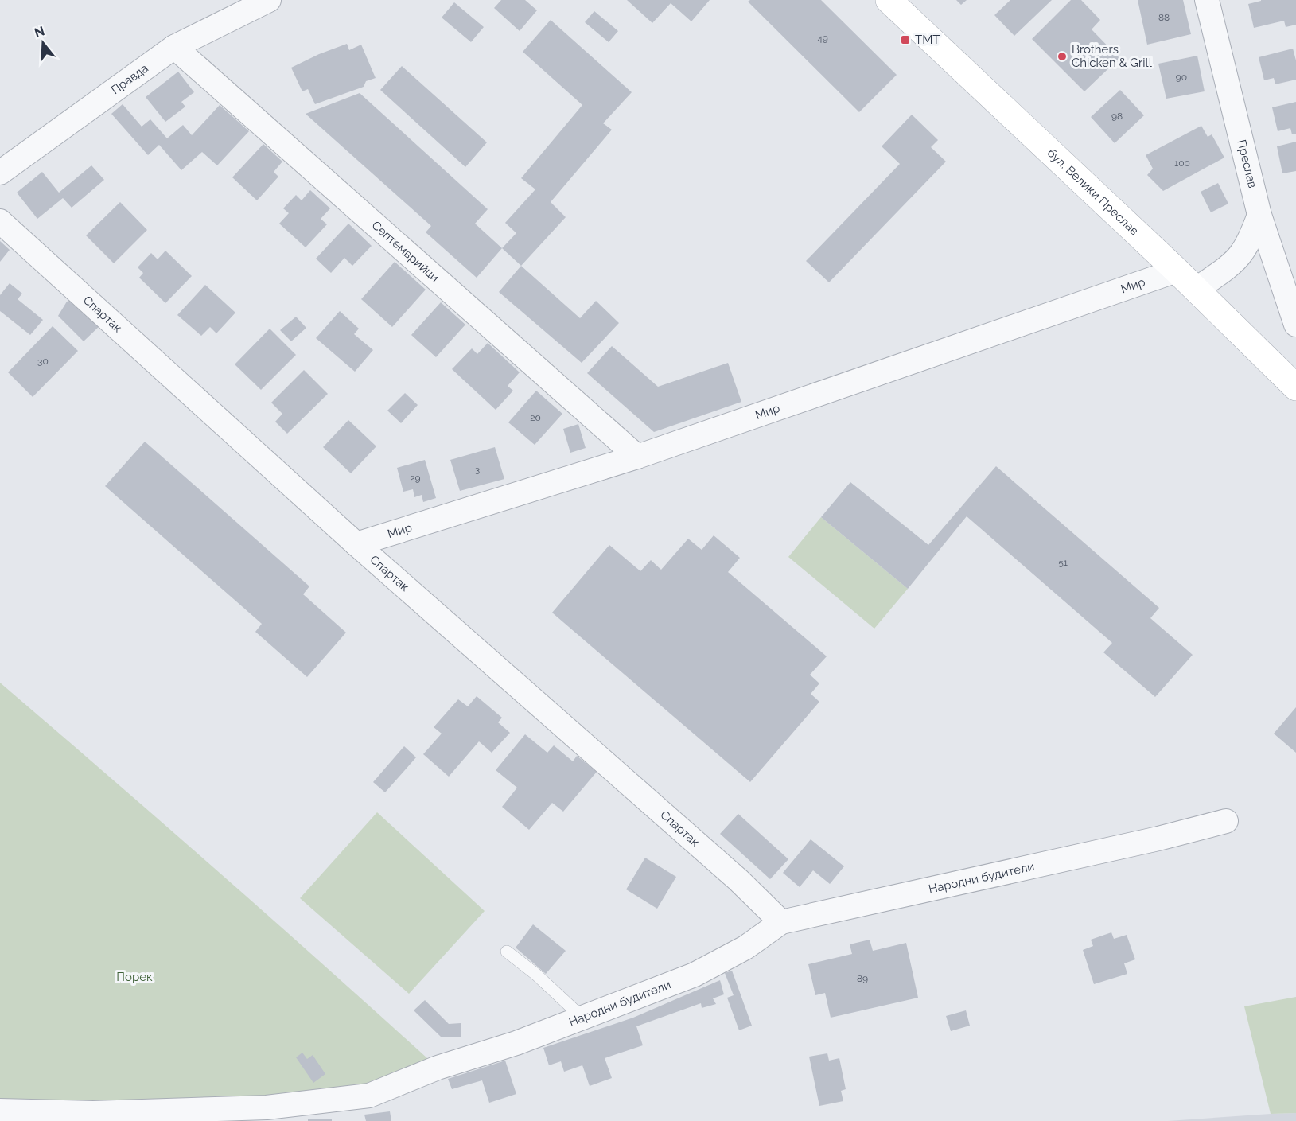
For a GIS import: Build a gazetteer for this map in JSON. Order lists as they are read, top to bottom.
{
  "streets": {
    "main road": ["бул. Велики Преслав"],
    "street": [
      "Правда",
      "Преслав",
      "Септемврийци",
      "Мир",
      "Спартак",
      "Народни будители"
    ]
  },
  "crossings": [
    ["Правда", "Септемврийци"],
    ["бул. Велики Преслав", "Мир"],
    ["Септемврийци", "Мир"],
    ["Мир", "Спартак"],
    ["Спартак", "Народни будители"]
  ],
  "parks": ["Порек"],
  "places": {
    "transit": ["ТМТ"],
    "other": ["Brothers Chicken & Grill"]
  },
  "house_numbers": [
    "88",
    "49",
    "90",
    "98",
    "100",
    "30",
    "20",
    "3",
    "29",
    "51",
    "89"
  ],
  "north": "top"
}
